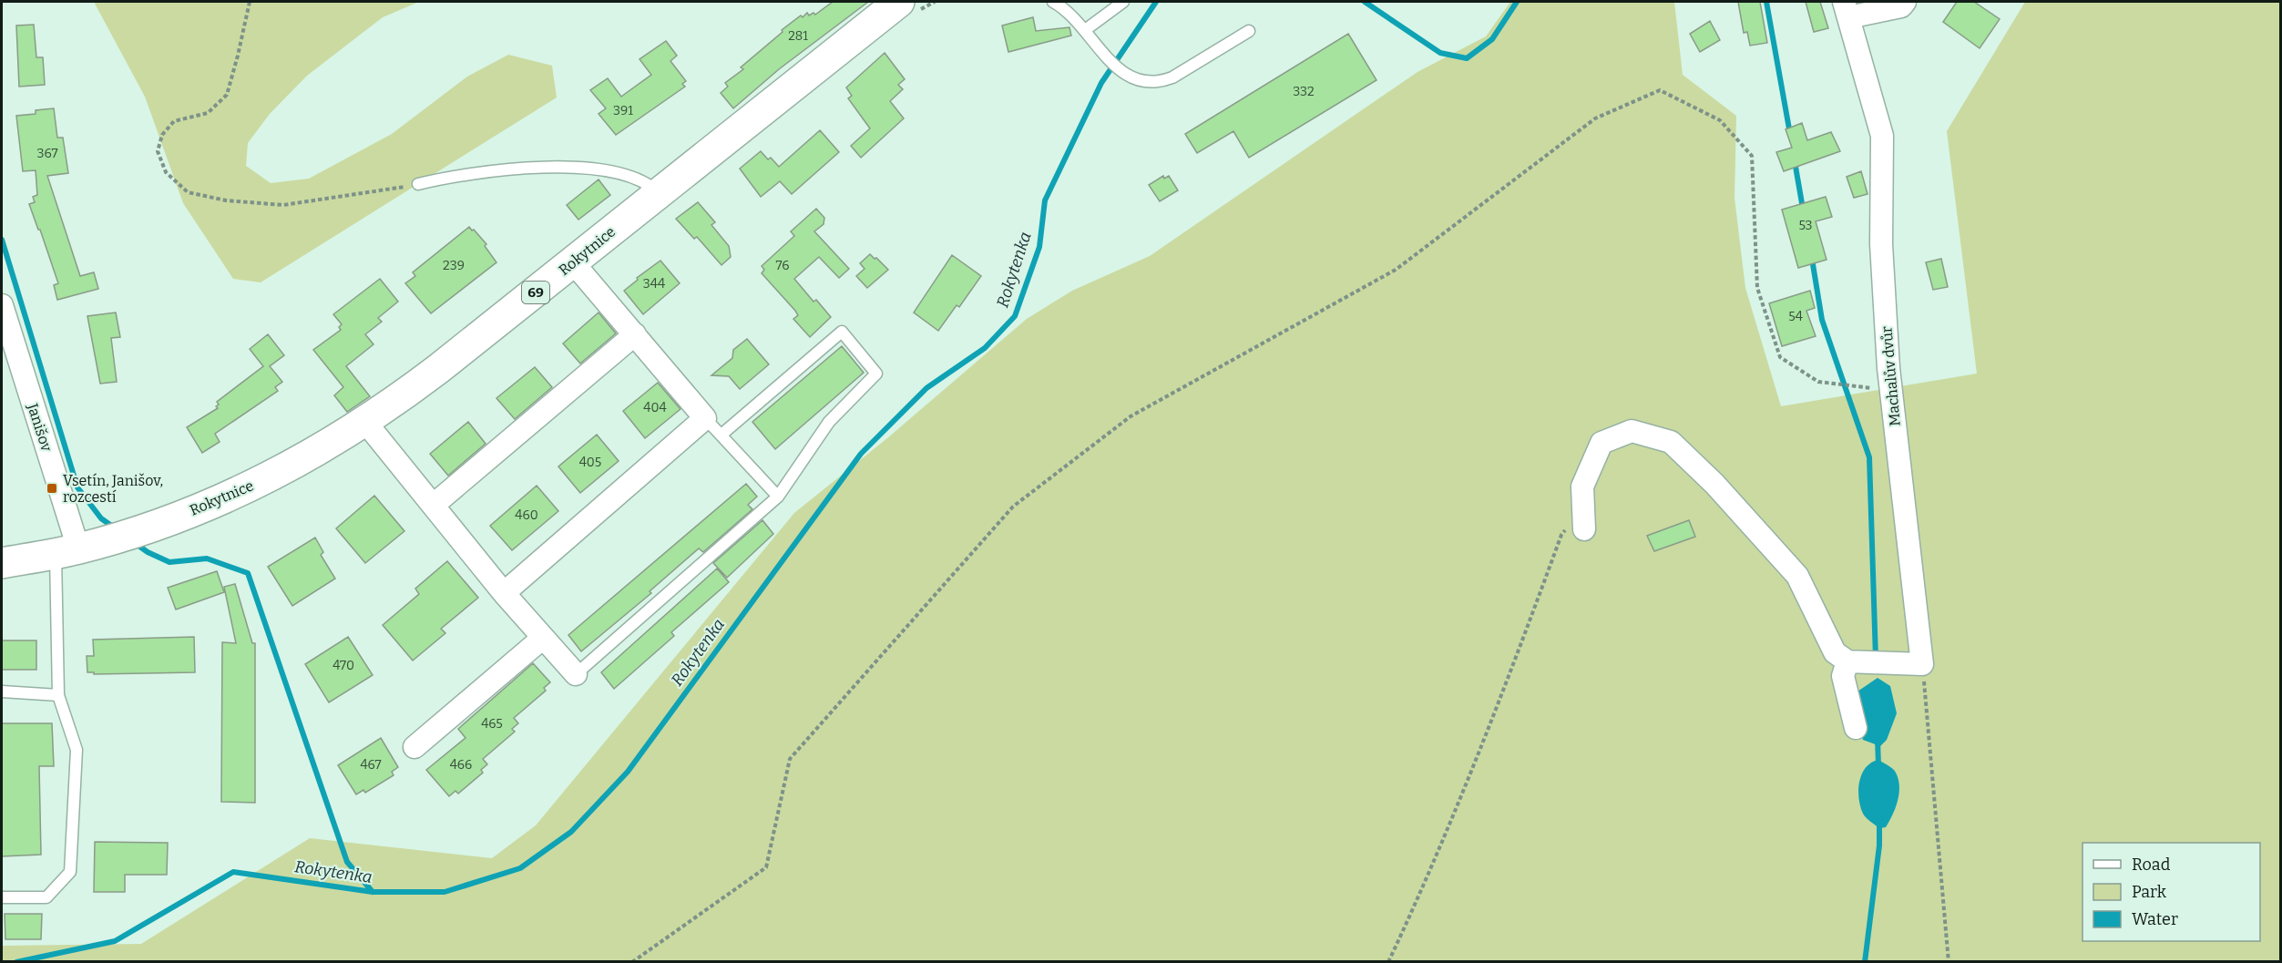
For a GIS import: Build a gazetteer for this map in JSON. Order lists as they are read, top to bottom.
{
  "streets": {
    "main road": ["Rokytnice", "69"],
    "street": ["Machalův dvůr", "Janišov"]
  },
  "crossings": [
    ["Rokytnice", "69"],
    ["Rokytnice", "Janišov"],
    ["69", "Janišov"]
  ],
  "water": ["Rokytenka"],
  "places": {
    "transit": ["Vsetín, Janišov, rozcestí"]
  },
  "house_numbers": [
    "281",
    "332",
    "391",
    "367",
    "53",
    "239",
    "76",
    "344",
    "54",
    "404",
    "405",
    "460",
    "470",
    "465",
    "467",
    "466"
  ],
  "legend": ["Road", "Park", "Water"]
}
